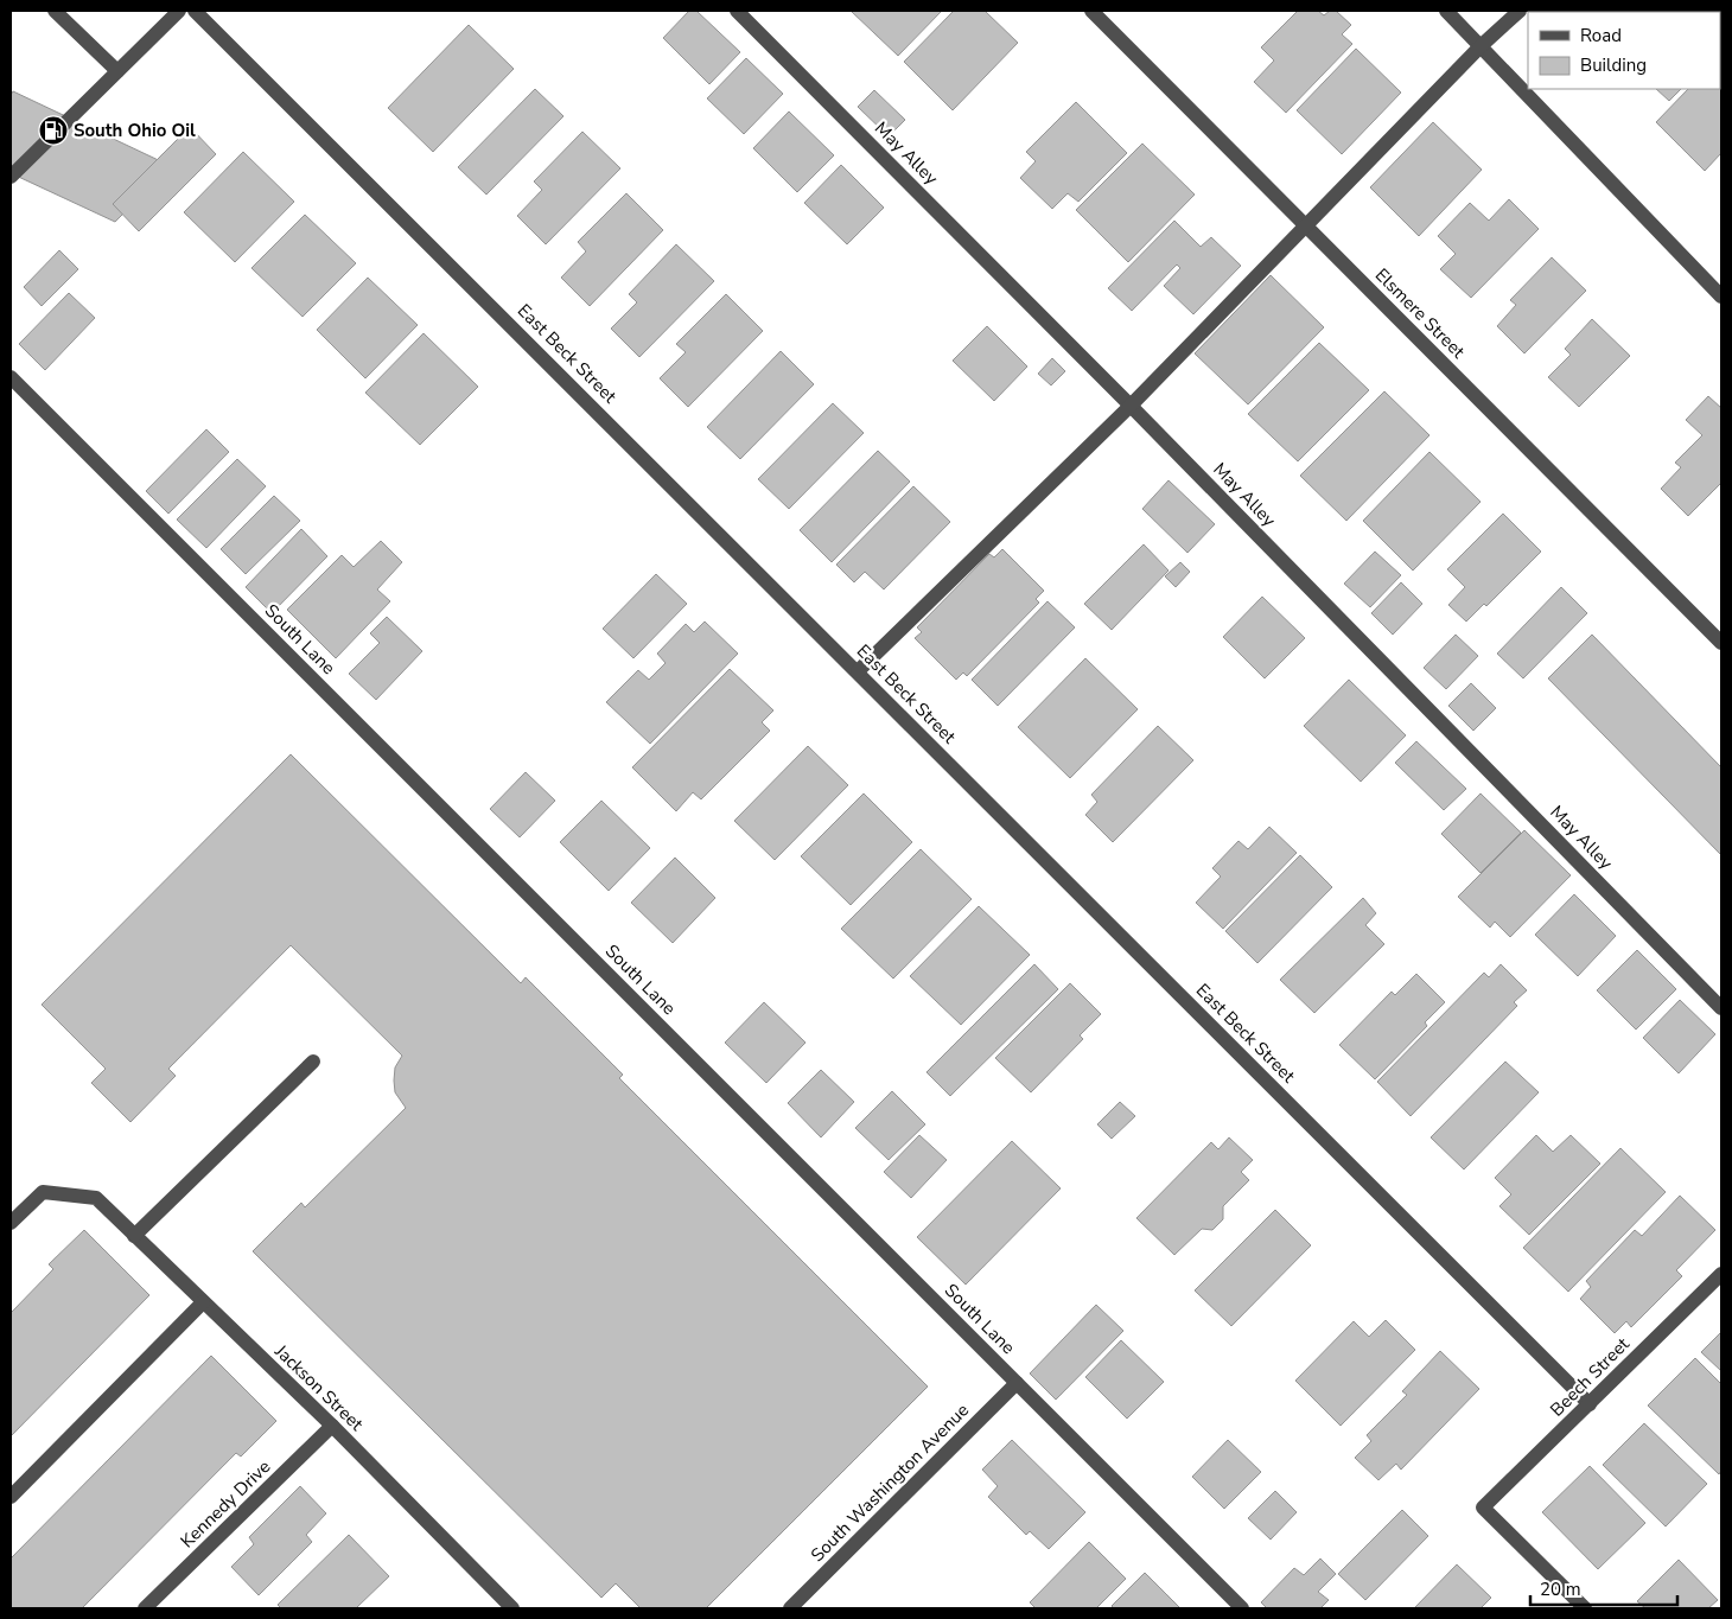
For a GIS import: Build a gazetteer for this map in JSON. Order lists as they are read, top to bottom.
{
  "streets": {
    "street": [
      "May Alley",
      "Elsmere Street",
      "East Beck Street",
      "South Lane",
      "Beech Street",
      "Jackson Street",
      "South Washington Avenue",
      "Kennedy Drive"
    ]
  },
  "crossings": [
    ["East Beck Street", "Beech Street"],
    ["South Lane", "South Washington Avenue"],
    ["Jackson Street", "Kennedy Drive"]
  ],
  "places": {
    "fuel station": ["South Ohio Oil"]
  },
  "legend": ["Road", "Building"],
  "scale_bar": "20 m"
}
